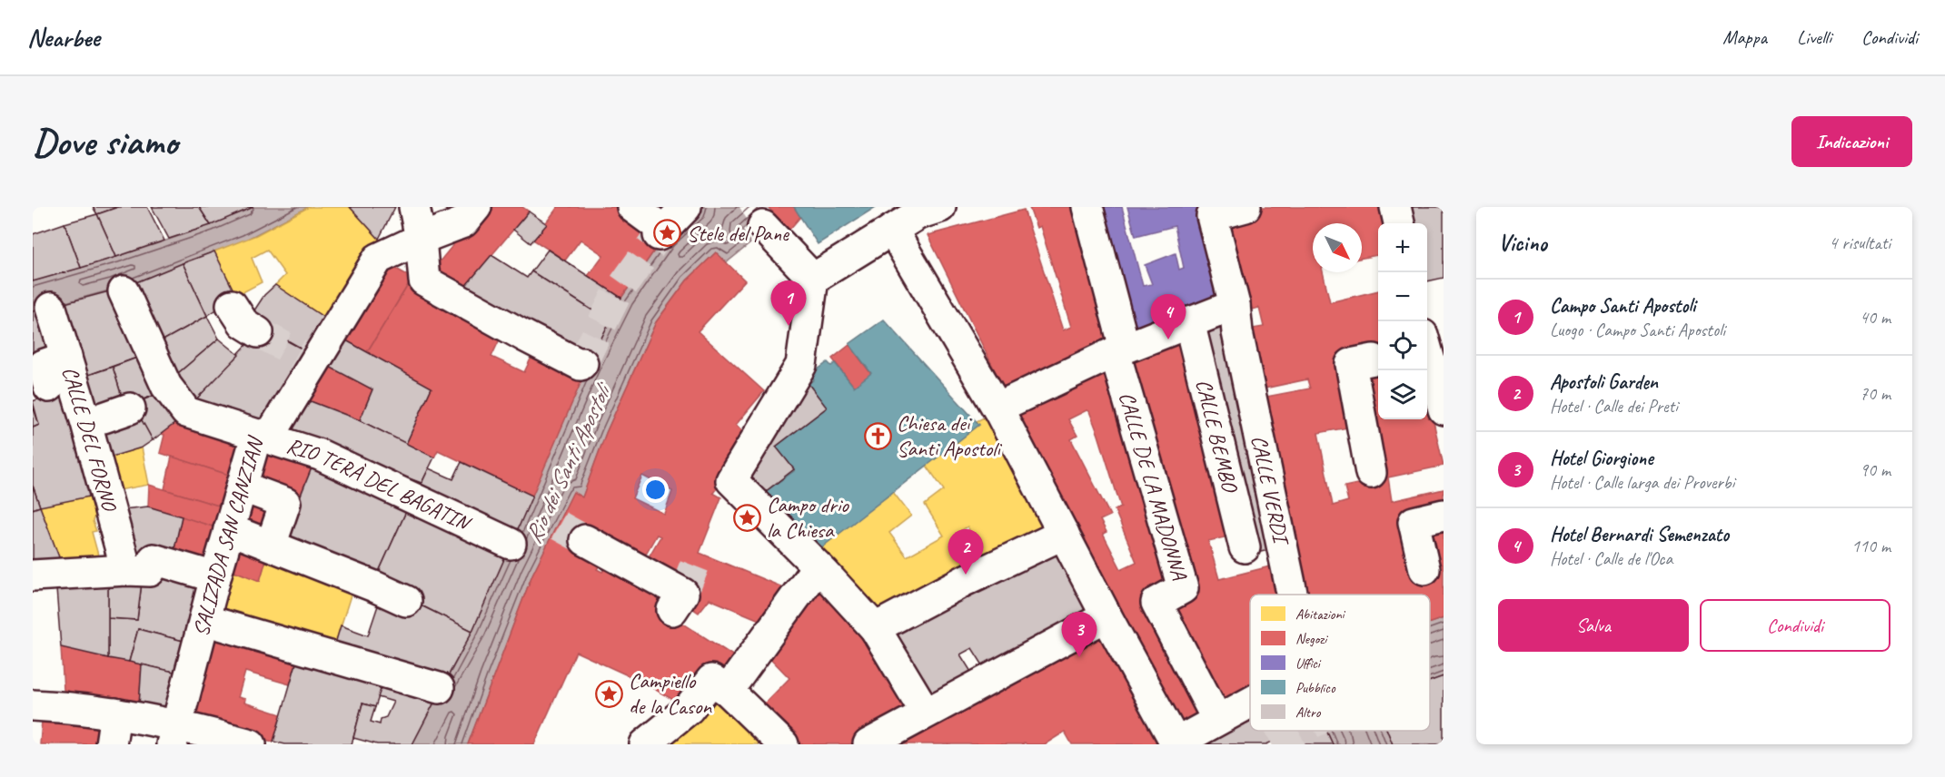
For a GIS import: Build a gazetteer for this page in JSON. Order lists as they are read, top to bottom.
{
  "streets": {
    "street": [
      "CALLE BEMBO",
      "CALLE DEL FORNO",
      "RIO TERÀ DEL BAGATIN",
      "CALLE DE LA MADONNA",
      "CALLE VERDI",
      "SALIZADA SAN CANZIAN"
    ]
  },
  "crossings": [
    ["RIO TERÀ DEL BAGATIN", "SALIZADA SAN CANZIAN"],
    ["CALLE DE LA MADONNA", "CALLE VERDI"]
  ],
  "water": ["Rio dei Santi Apostoli"],
  "places": {
    "place": ["Stele del Pane", "Campo drio la Chiesa", "Campiello de la Cason"],
    "church": ["Chiesa dei Santi Apostoli"]
  },
  "legend": [
    "Abitazioni",
    "Negozi",
    "Uffici",
    "Pubblico",
    "Altro"
  ],
  "north": "bottom right",
  "page": {
    "header": "Nearbee",
    "nav": ["Mappa", "Livelli", "Condividi"],
    "buttons": [
      "Indicazioni",
      ["Salva", "Condividi"]
    ],
    "title": "Dove siamo",
    "heading": ["Vicino", "4 risultati"],
    "map_buttons": ["+", "−"],
    "list": [
      {
        "mark": "1",
        "name": "Campo Santi Apostoli",
        "note": "Luogo · Campo Santi Apostoli",
        "value": "40 m"
      },
      {
        "mark": "2",
        "name": "Apostoli Garden",
        "note": "Hotel · Calle dei Preti",
        "value": "70 m"
      },
      {
        "mark": "3",
        "name": "Hotel Giorgione",
        "note": "Hotel · Calle larga dei Proverbi",
        "value": "90 m"
      },
      {
        "mark": "4",
        "name": "Hotel Bernardi Semenzato",
        "note": "Hotel · Calle de l'Oca",
        "value": "110 m"
      }
    ],
    "pins": [
      "1",
      "4",
      "2",
      "3"
    ]
  }
}
